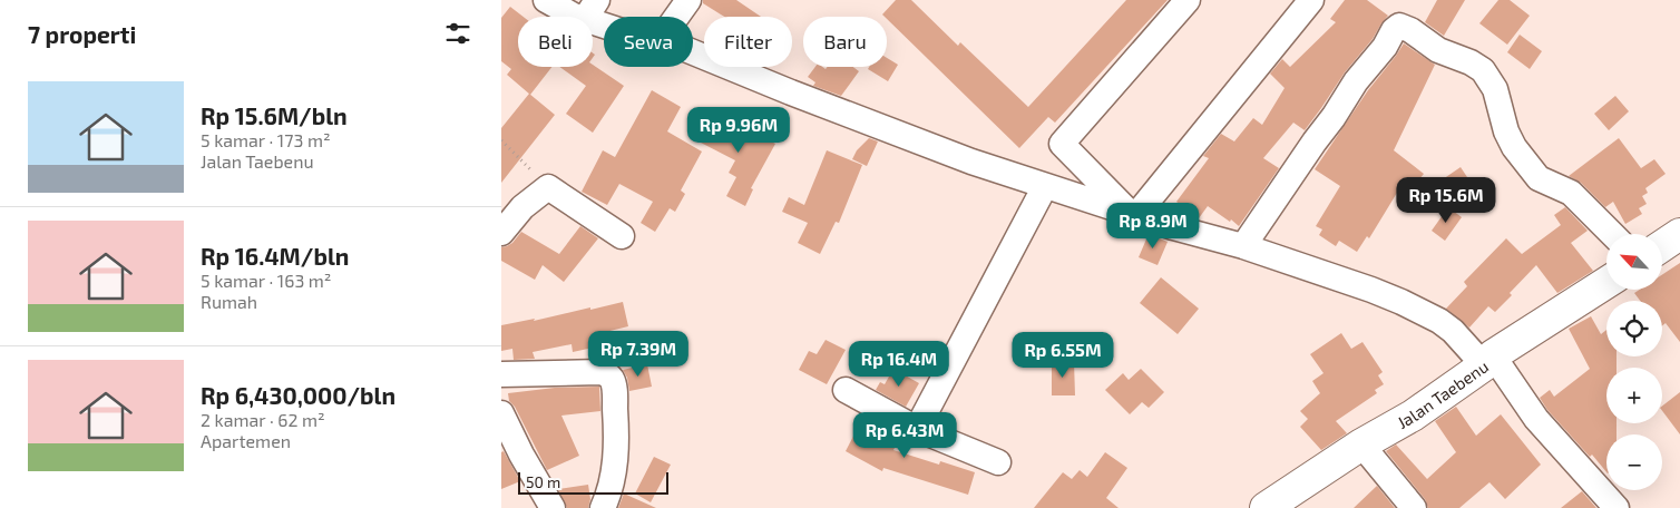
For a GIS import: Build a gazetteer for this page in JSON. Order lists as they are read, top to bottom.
{
  "streets": {
    "main road": ["Jalan Taebenu"]
  },
  "scale_bar": "50 m",
  "north": "top left",
  "page": {
    "heading": "7 properti",
    "chip": [
      "Beli",
      "Sewa",
      "Filter",
      "Baru"
    ],
    "list": [
      {
        "name": "Rp 15.6M/bln",
        "note": "5 kamar · 173 m² · Jalan Taebenu"
      },
      {
        "name": "Rp 16.4M/bln",
        "note": "5 kamar · 163 m² · Rumah"
      },
      {
        "name": "Rp 6,430,000/bln",
        "note": "2 kamar · 62 m² · Apartemen"
      }
    ],
    "price": [
      "Rp 9.96M",
      "Rp 15.6M",
      "Rp 8.9M",
      "Rp 7.39M",
      "Rp 6.55M",
      "Rp 16.4M",
      "Rp 6.43M"
    ],
    "map_buttons": ["+", "−"],
    "scale": "50 m"
  }
}
